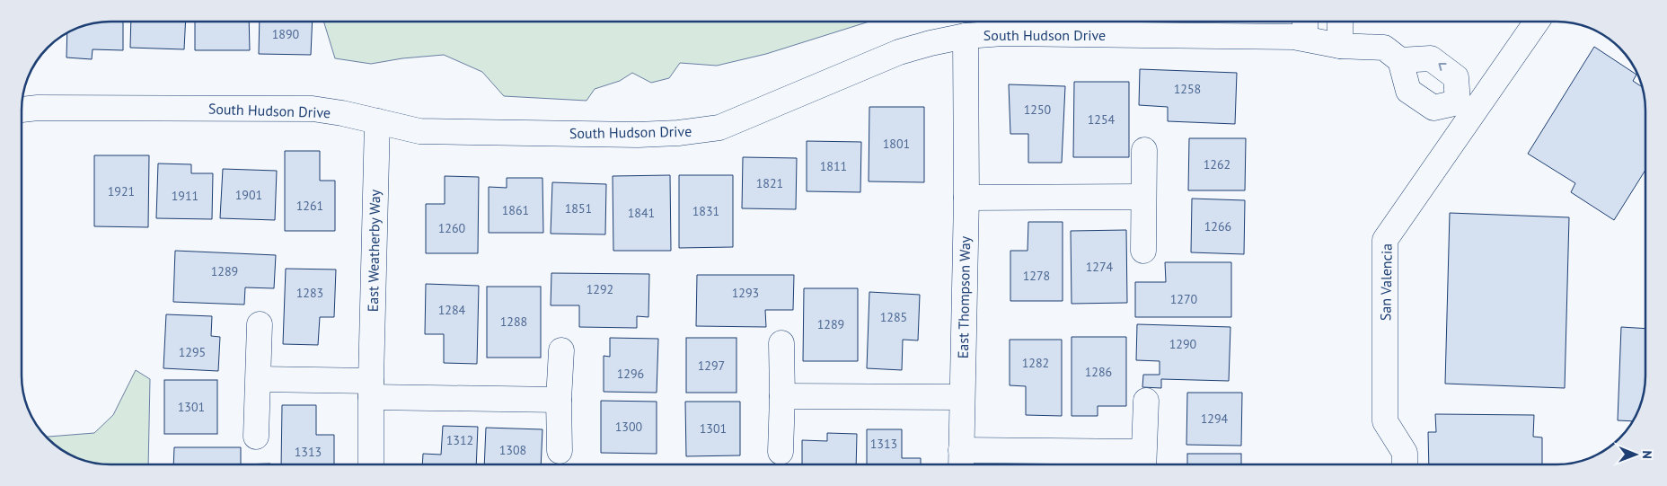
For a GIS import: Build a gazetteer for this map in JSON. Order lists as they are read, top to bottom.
{
  "streets": {
    "street": [
      "South Hudson Drive",
      "East Weatherby Way",
      "San Valencia",
      "East Thompson Way"
    ]
  },
  "crossings": [
    ["South Hudson Drive", "East Weatherby Way"],
    ["South Hudson Drive", "East Thompson Way"]
  ],
  "house_numbers": [
    "1890",
    "1258",
    "1250",
    "1254",
    "1801",
    "1262",
    "1811",
    "1821",
    "1921",
    "1901",
    "1911",
    "1261",
    "1851",
    "1861",
    "1831",
    "1841",
    "1266",
    "1260",
    "1274",
    "1289",
    "1278",
    "1292",
    "1283",
    "1293",
    "1270",
    "1284",
    "1285",
    "1288",
    "1289",
    "1290",
    "1295",
    "1282",
    "1297",
    "1286",
    "1296",
    "1301",
    "1294",
    "1300",
    "1301",
    "1312",
    "1313",
    "1308",
    "1313"
  ],
  "north": "right"
}
